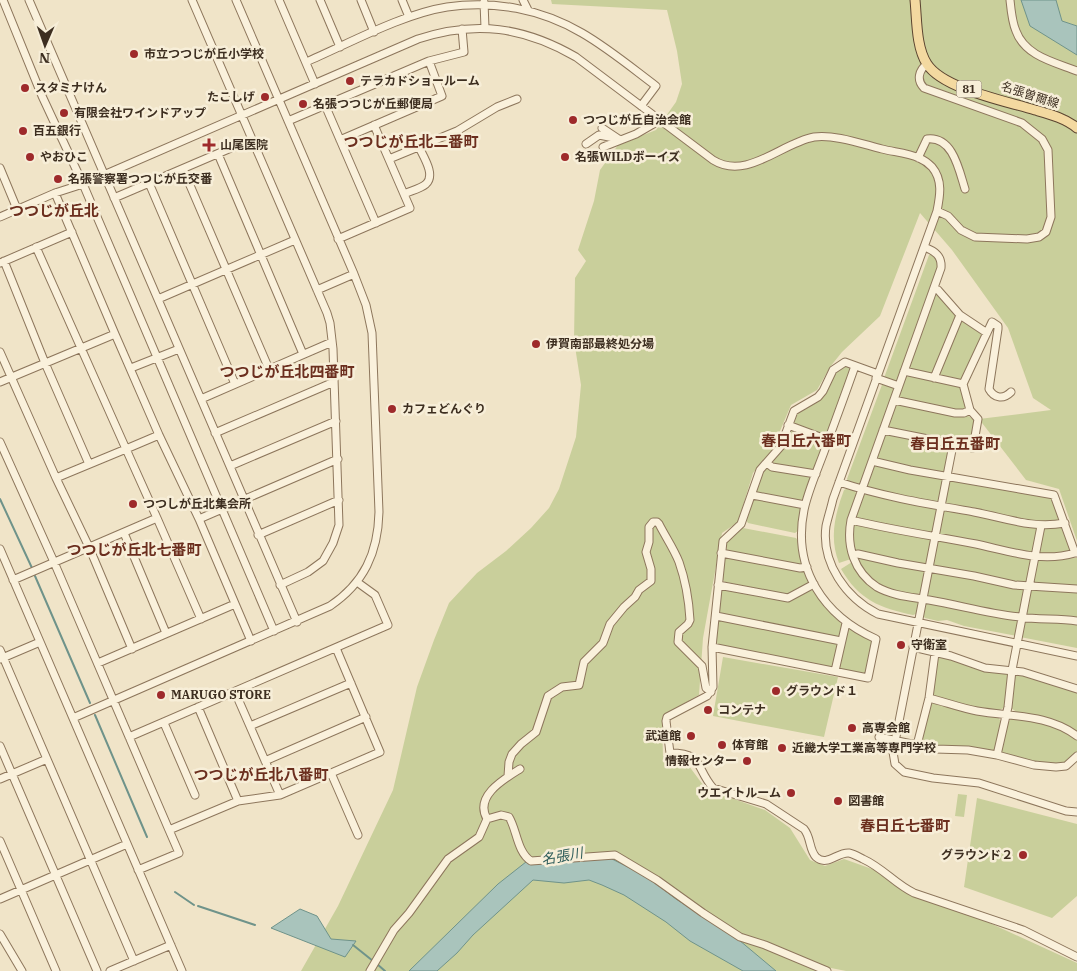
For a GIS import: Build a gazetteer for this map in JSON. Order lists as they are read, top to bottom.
{
  "streets": {
    "main road": ["81", "名張曽爾線"]
  },
  "districts": [
    "つつじが丘北二番町",
    "つつじが丘北",
    "つつじが丘北四番町",
    "春日丘六番町",
    "春日丘五番町",
    "つつじが丘北七番町",
    "つつじが丘北八番町",
    "春日丘七番町"
  ],
  "water": ["名張川"],
  "places": {
    "other": [
      "市立つつじが丘小学校",
      "テラカドショールーム",
      "スタミナけん",
      "たこしげ",
      "名張つつじが丘郵便局",
      "有限会社ワインドアップ",
      "つつじが丘自治会館",
      "百五銀行",
      "やおひこ",
      "名張WILDボーイズ",
      "名張警察署つつじが丘交番",
      "伊賀南部最終処分場",
      "カフェどんぐり",
      "つつしが丘北集会所",
      "守衛室",
      "グラウンド１",
      "MARUGO STORE",
      "コンテナ",
      "高専会館",
      "武道館",
      "体育館",
      "近畿大学工業高等専門学校",
      "情報センター",
      "ウエイトルーム",
      "図書館",
      "グラウンド２"
    ],
    "health": ["山尾医院"]
  },
  "north": "bottom"
}
